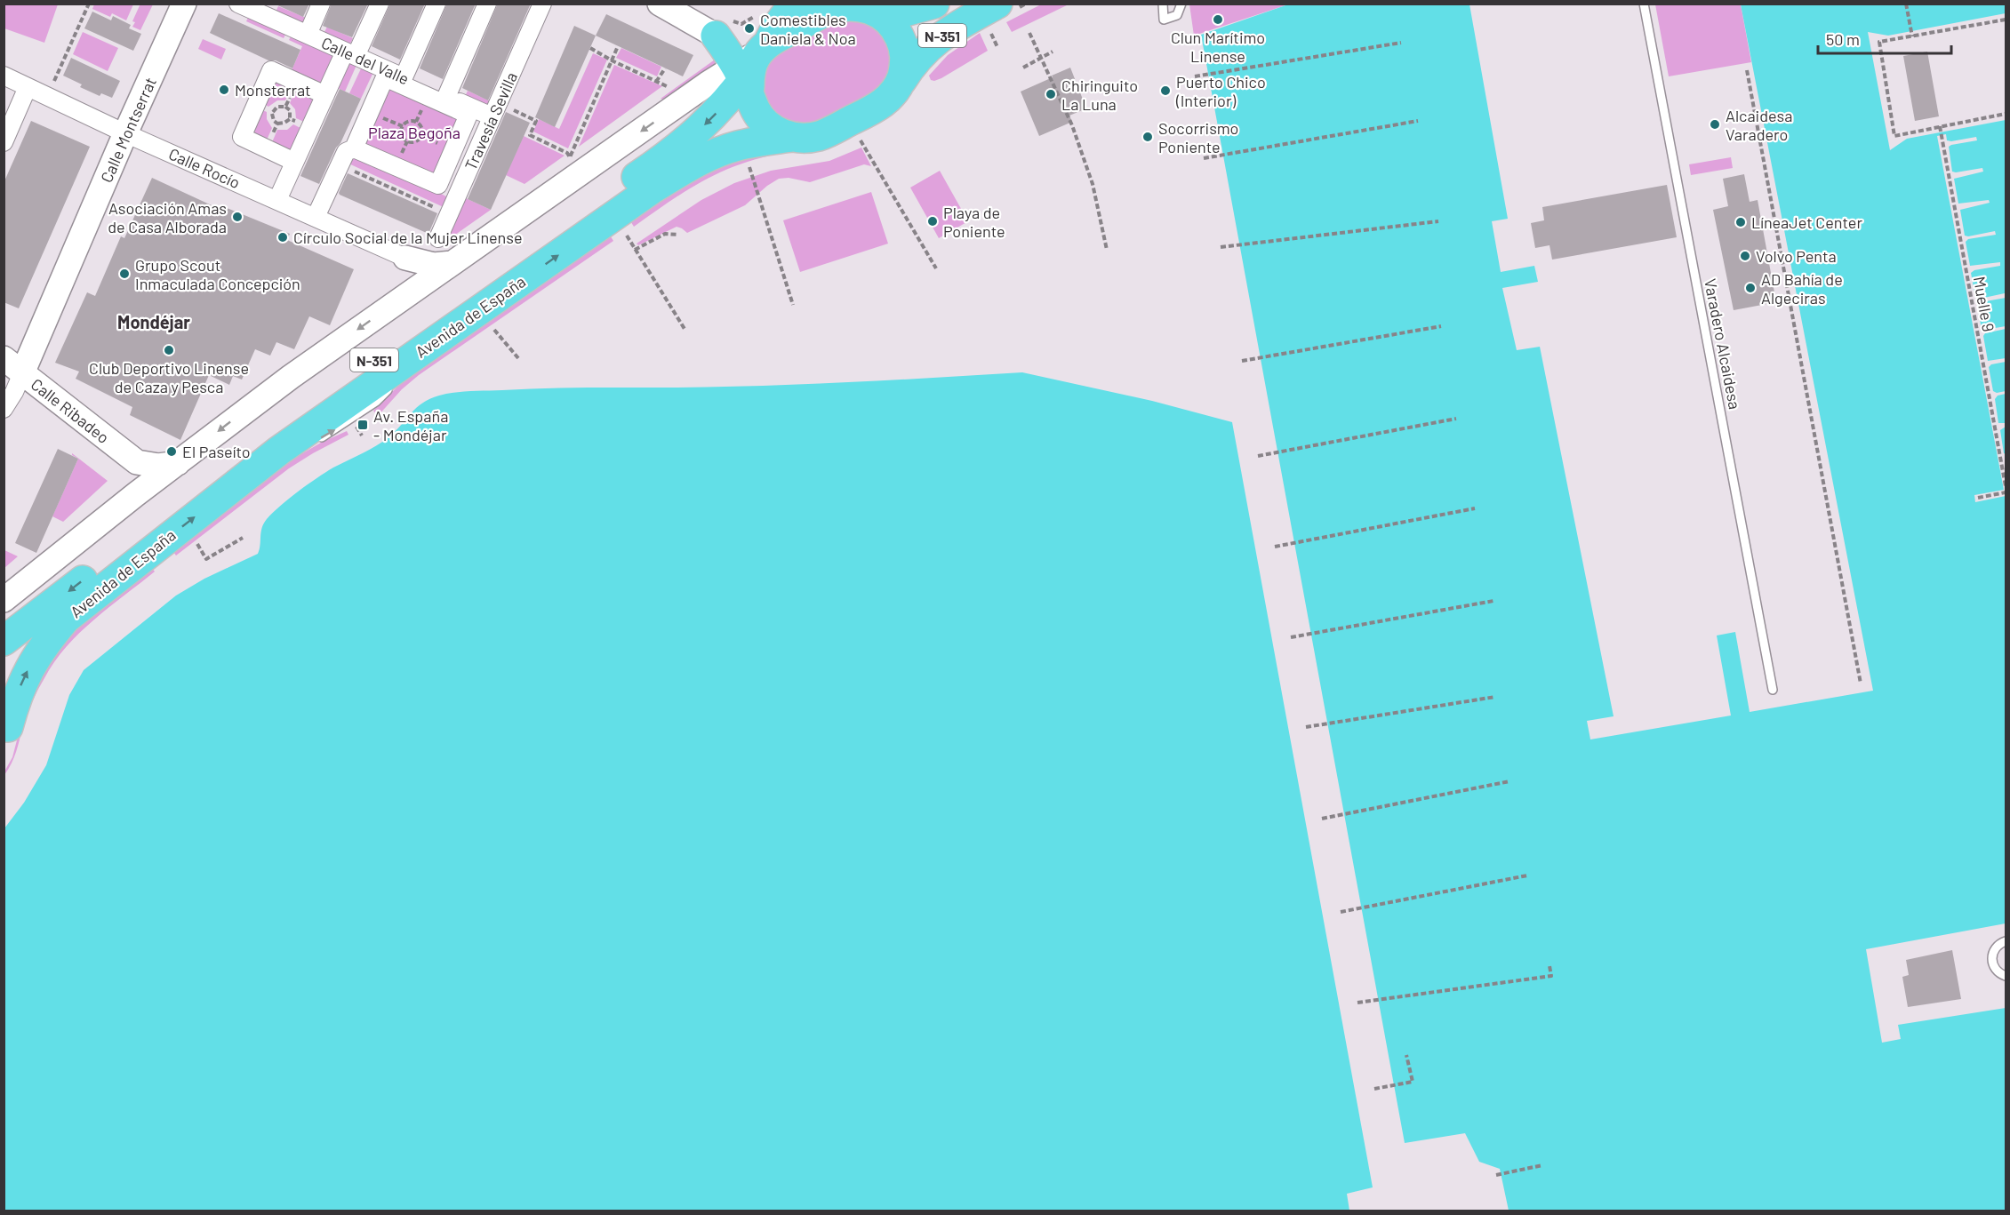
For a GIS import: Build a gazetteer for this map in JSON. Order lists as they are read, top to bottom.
{
  "streets": {
    "highway": ["N-351", "Avenida de España"],
    "street": [
      "Calle del Valle",
      "Travesía Sevilla",
      "Calle Montserrat",
      "Calle Rocío",
      "Calle Ribadeo"
    ],
    "lane": ["Varadero Alcaidesa"],
    "path": ["Muelle 9"]
  },
  "crossings": [
    ["N-351", "Avenida de España"],
    ["Calle del Valle", "Travesía Sevilla"],
    ["Calle Montserrat", "Calle Rocío"],
    ["Calle Montserrat", "Calle Ribadeo"]
  ],
  "districts": ["Mondéjar"],
  "parks": ["Plaza Begoña"],
  "places": {
    "other": [
      "Clun Marítimo Linense",
      "Comestibles Daniela & Noa",
      "Monsterrat",
      "Puerto Chico (Interior)",
      "Chiringuito La Luna",
      "Alcaidesa Varadero",
      "Socorrismo Poniente",
      "Asociación Amas de Casa Alborada",
      "Playa de Poniente",
      "LíneaJet Center",
      "Círculo Social de la Mujer Linense",
      "Volvo Penta",
      "Grupo Scout Inmaculada Concepción",
      "AD Bahía de Algeciras",
      "Club Deportivo Linense de Caza y Pesca",
      "El Paseíto"
    ],
    "transit": ["Av. España - Mondéjar"]
  },
  "scale_bar": "50 m"
}
